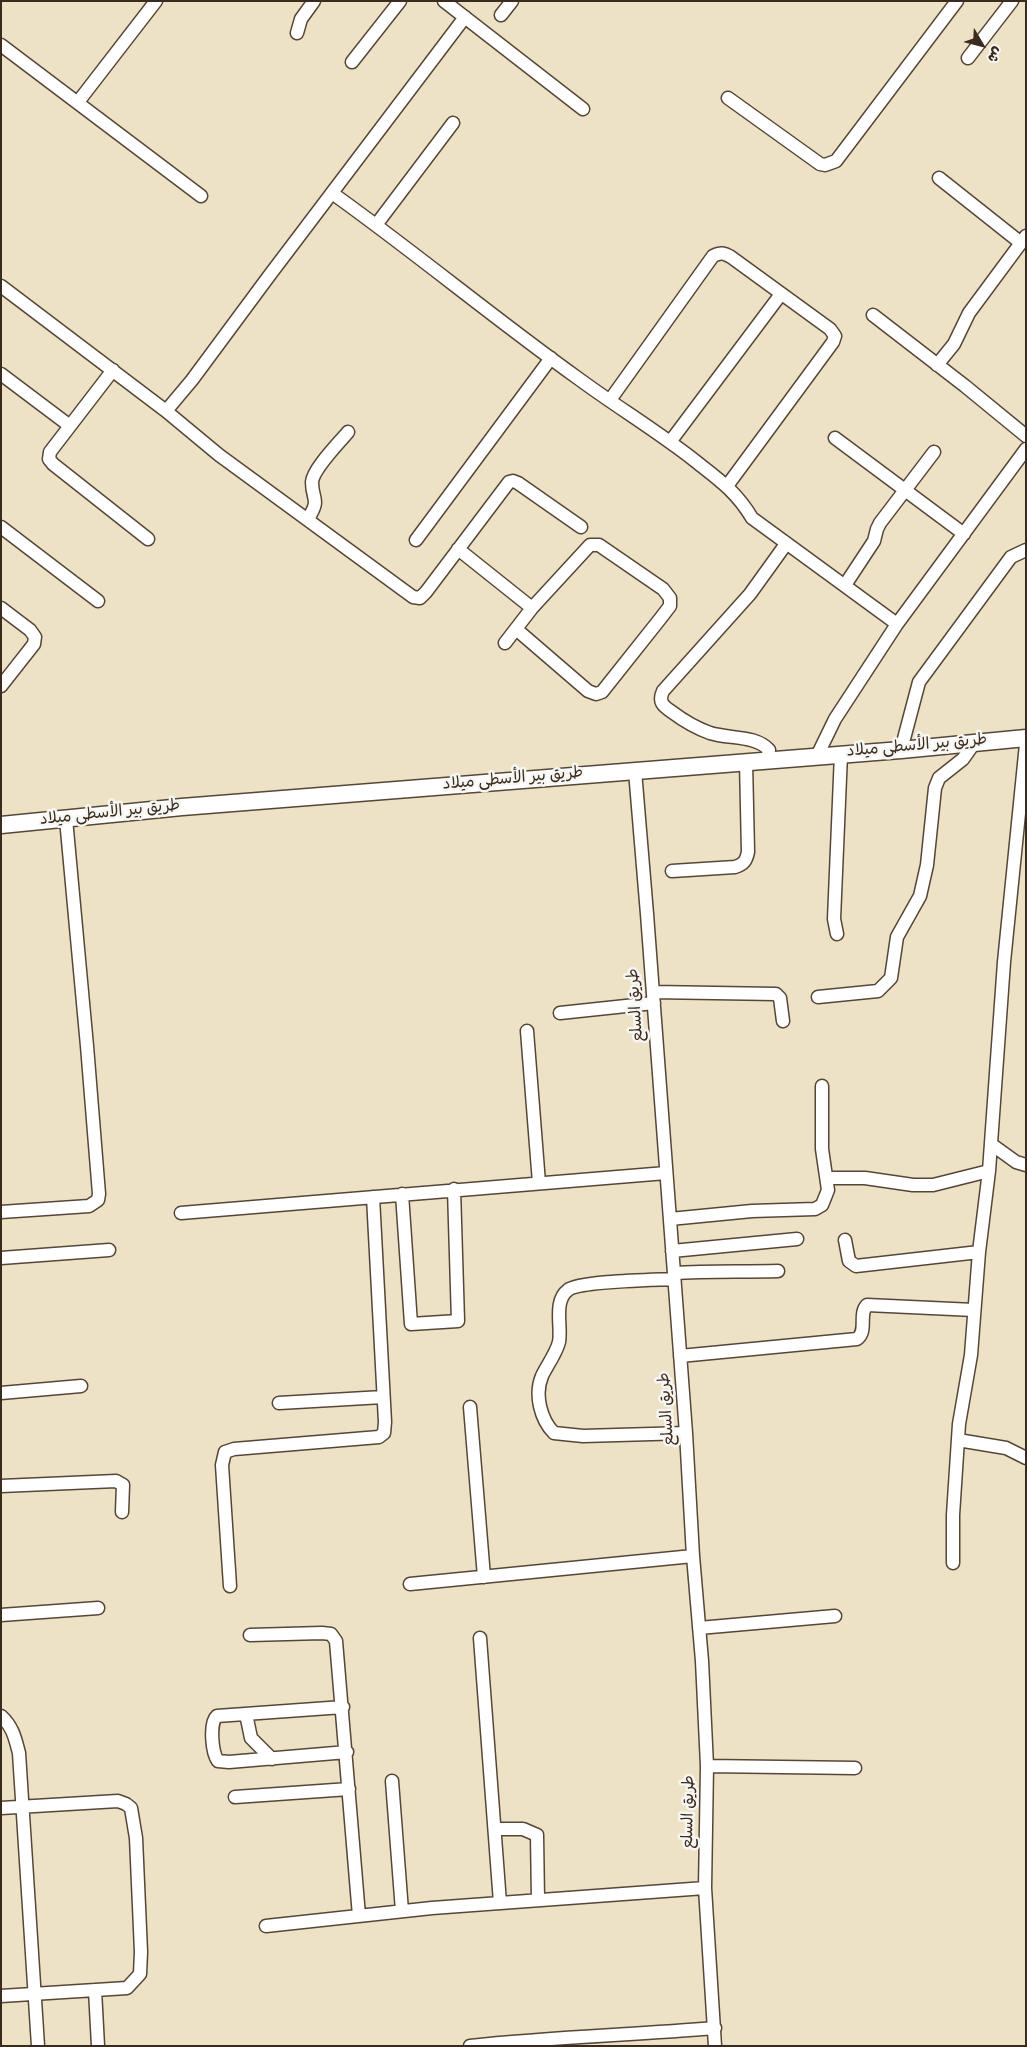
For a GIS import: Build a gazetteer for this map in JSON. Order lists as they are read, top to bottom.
{
  "streets": {
    "main road": ["طريق بير الأسطى ميلاد"],
    "street": ["طريق السلع"]
  },
  "crossings": [
    ["طريق بير الأسطى ميلاد", "طريق السلع"]
  ],
  "north": "bottom right"
}
